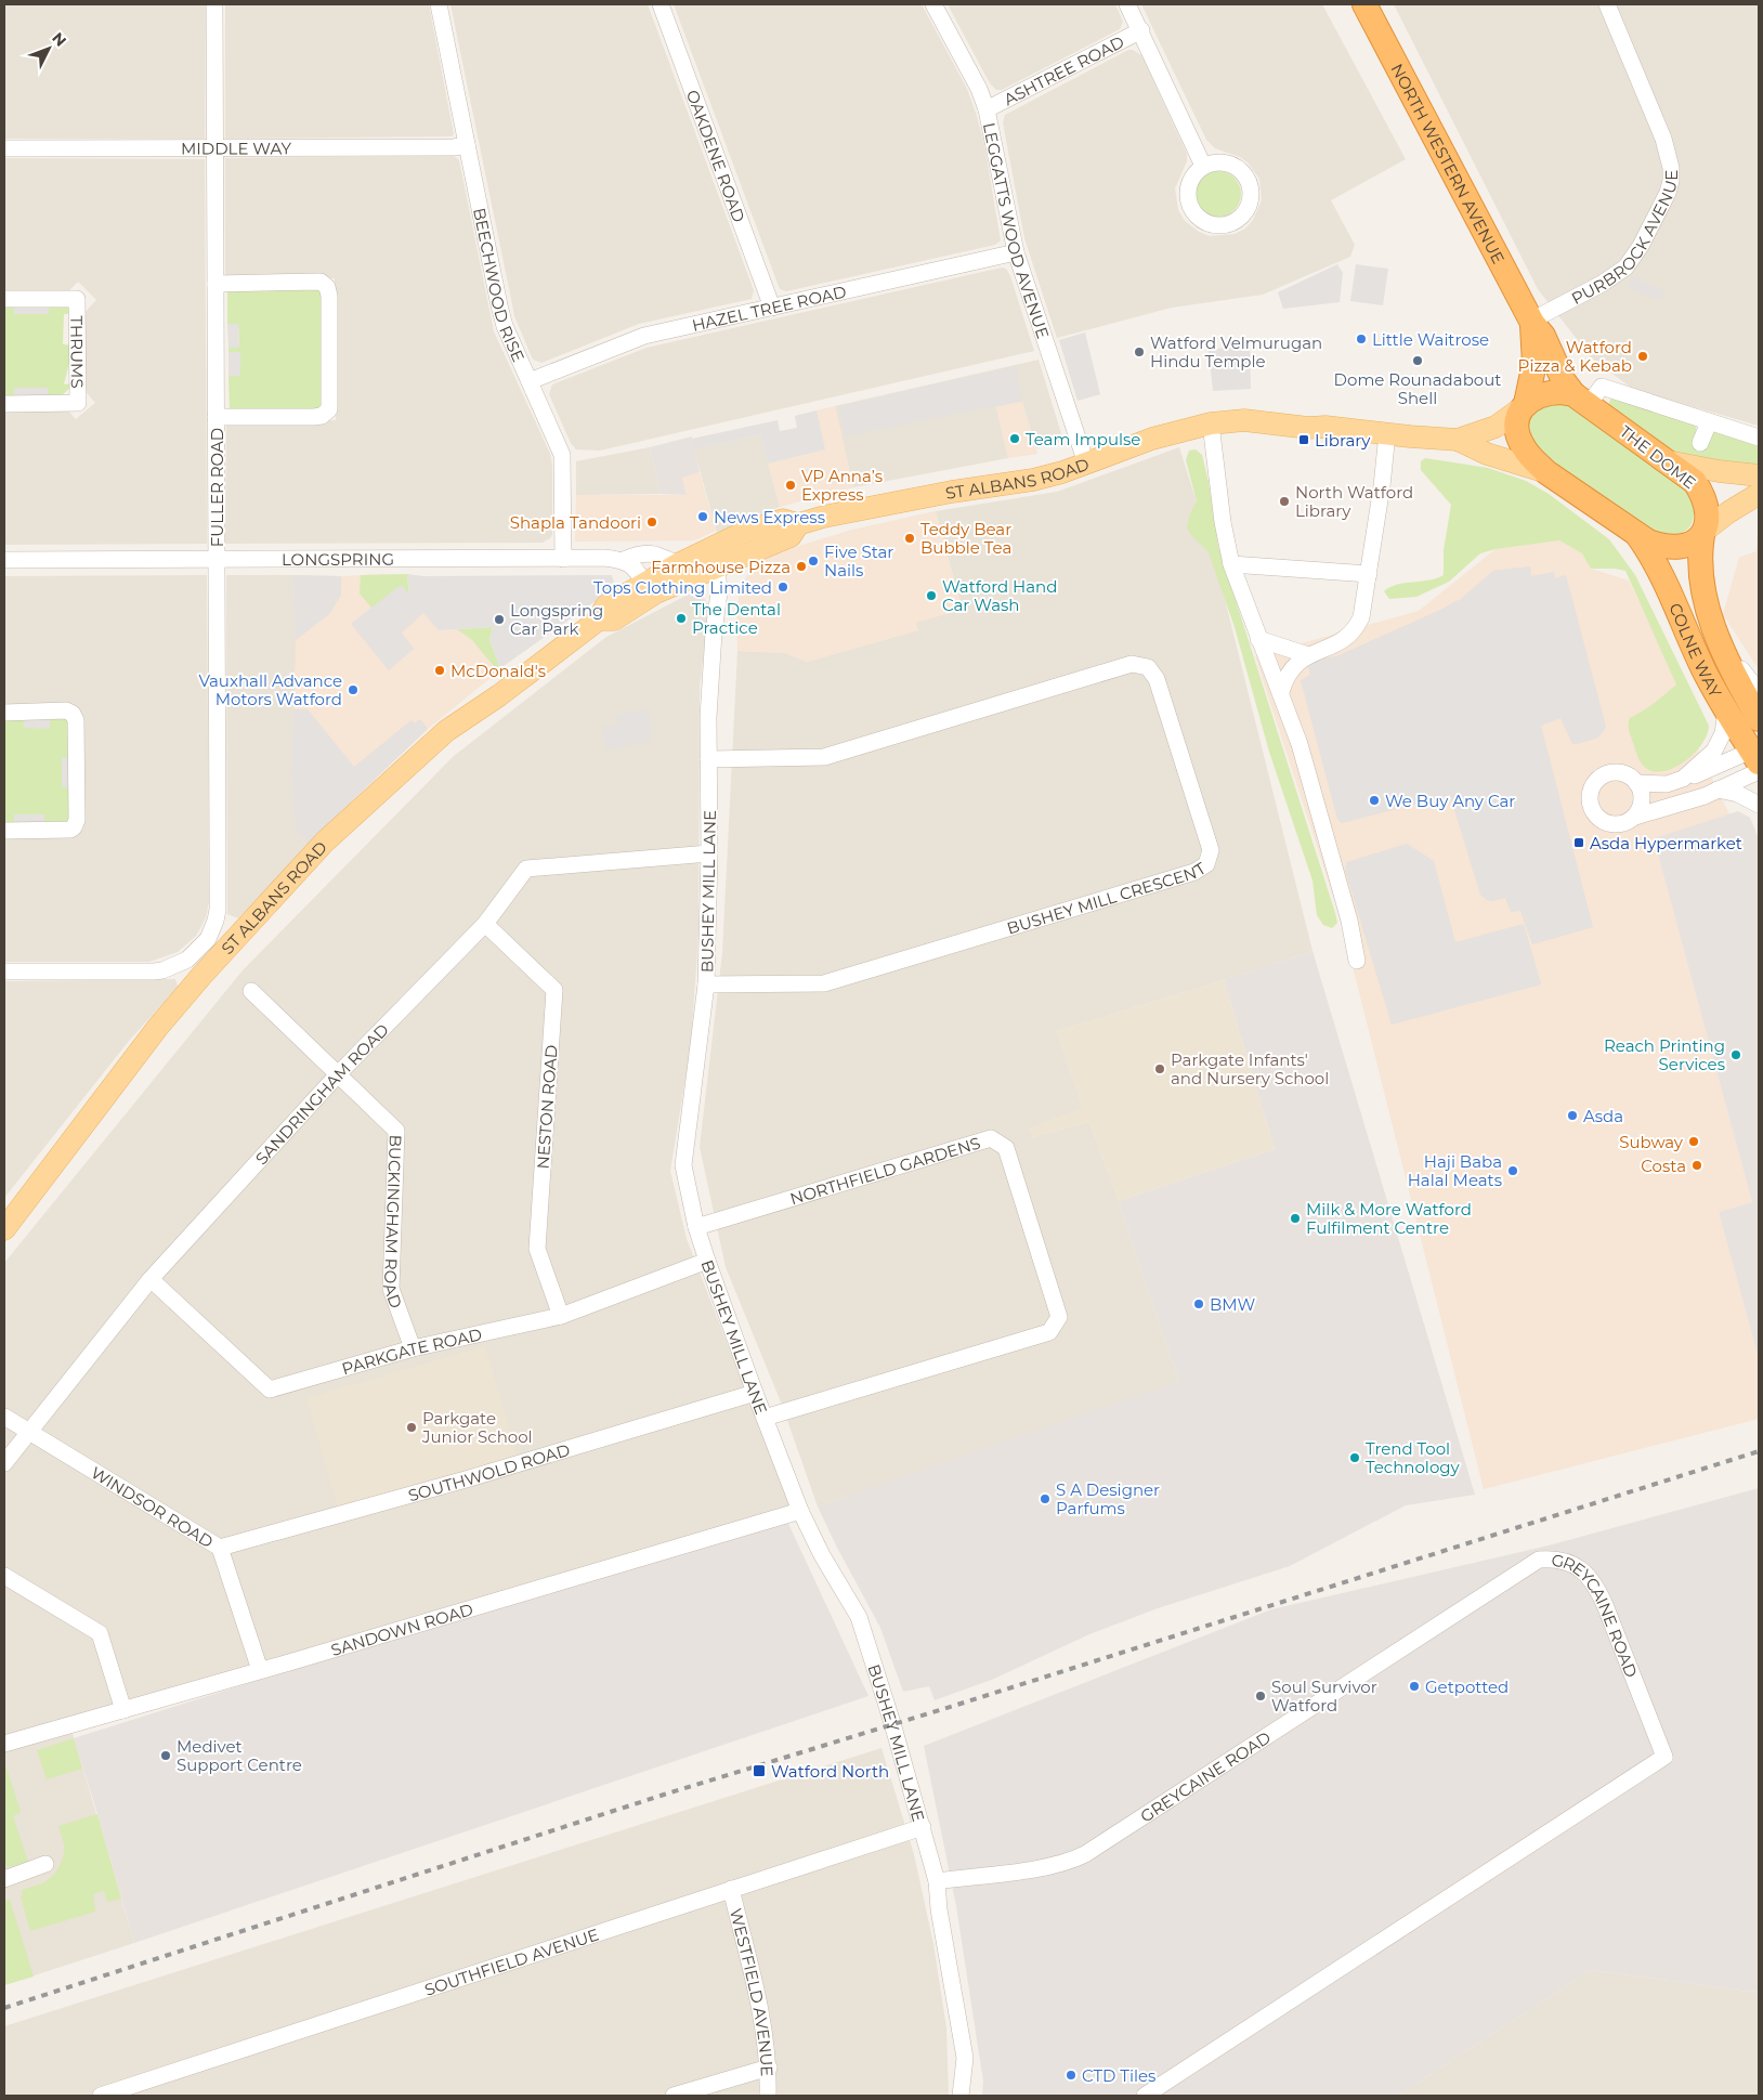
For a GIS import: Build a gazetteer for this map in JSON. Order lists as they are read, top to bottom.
{
  "streets": {
    "highway": ["NORTH WESTERN AVENUE", "THE DOME", "COLNE WAY"],
    "main road": ["ST ALBANS ROAD"],
    "street": [
      "ASHTREE ROAD",
      "MIDDLE WAY",
      "OAKDENE ROAD",
      "LEGGATTS WOOD AVENUE",
      "PURBROCK AVENUE",
      "BEECHWOOD RISE",
      "HAZEL TREE ROAD",
      "THRUMS",
      "FULLER ROAD",
      "LONGSPRING",
      "BUSHEY MILL LANE",
      "BUSHEY MILL CRESCENT",
      "SANDRINGHAM ROAD",
      "NESTON ROAD",
      "NORTHFIELD GARDENS",
      "BUCKINGHAM ROAD",
      "PARKGATE ROAD",
      "SOUTHWOLD ROAD",
      "WINDSOR ROAD",
      "GREYCAINE ROAD",
      "SANDOWN ROAD",
      "SOUTHFIELD AVENUE",
      "WESTFIELD AVENUE"
    ]
  },
  "crossings": [
    ["ASHTREE ROAD", "LEGGATTS WOOD AVENUE"],
    ["MIDDLE WAY", "BEECHWOOD RISE"],
    ["MIDDLE WAY", "FULLER ROAD"],
    ["OAKDENE ROAD", "HAZEL TREE ROAD"],
    ["NORTH WESTERN AVENUE", "PURBROCK AVENUE"],
    ["NORTH WESTERN AVENUE", "THE DOME"],
    ["NORTH WESTERN AVENUE", "ST ALBANS ROAD"],
    ["LEGGATTS WOOD AVENUE", "HAZEL TREE ROAD"],
    ["LEGGATTS WOOD AVENUE", "ST ALBANS ROAD"],
    ["BEECHWOOD RISE", "HAZEL TREE ROAD"],
    ["BEECHWOOD RISE", "LONGSPRING"],
    ["THE DOME", "COLNE WAY"],
    ["ST ALBANS ROAD", "LONGSPRING"],
    ["ST ALBANS ROAD", "BUSHEY MILL LANE"],
    ["FULLER ROAD", "LONGSPRING"],
    ["BUSHEY MILL LANE", "BUSHEY MILL CRESCENT"],
    ["BUSHEY MILL LANE", "SANDRINGHAM ROAD"],
    ["BUSHEY MILL LANE", "NORTHFIELD GARDENS"],
    ["BUSHEY MILL LANE", "PARKGATE ROAD"],
    ["BUSHEY MILL LANE", "SOUTHWOLD ROAD"],
    ["BUSHEY MILL LANE", "GREYCAINE ROAD"],
    ["BUSHEY MILL LANE", "SANDOWN ROAD"],
    ["BUSHEY MILL LANE", "SOUTHFIELD AVENUE"],
    ["SANDRINGHAM ROAD", "NESTON ROAD"],
    ["SANDRINGHAM ROAD", "BUCKINGHAM ROAD"],
    ["SANDRINGHAM ROAD", "PARKGATE ROAD"],
    ["SANDRINGHAM ROAD", "WINDSOR ROAD"],
    ["NESTON ROAD", "PARKGATE ROAD"],
    ["BUCKINGHAM ROAD", "PARKGATE ROAD"],
    ["SOUTHWOLD ROAD", "WINDSOR ROAD"],
    ["WINDSOR ROAD", "SANDOWN ROAD"],
    ["SOUTHFIELD AVENUE", "WESTFIELD AVENUE"]
  ],
  "places": {
    "other": [
      "Little Waitrose",
      "Watford Velmurugan Hindu Temple",
      "Watford Pizza & Kebab",
      "Dome Rounadabout Shell",
      "Team Impulse",
      "VP Anna’s Express",
      "North Watford Library",
      "News Express",
      "Shapla Tandoori",
      "Teddy Bear Bubble Tea",
      "Five Star Nails",
      "Farmhouse Pizza",
      "Tops Clothing Limited",
      "Watford Hand Car Wash",
      "The Dental Practice",
      "Longspring Car Park",
      "McDonald's",
      "Vauxhall Advance Motors Watford",
      "We Buy Any Car",
      "Reach Printing Services",
      "Parkgate Infants' and Nursery School",
      "Asda",
      "Subway",
      "Costa",
      "Haji Baba Halal Meats",
      "Milk & More Watford Fulfilment Centre",
      "BMW",
      "Parkgate Junior School",
      "Trend Tool Technology",
      "S A Designer Parfums",
      "Getpotted",
      "Soul Survivor Watford",
      "Medivet Support Centre",
      "CTD Tiles"
    ],
    "transit": ["Library", "Asda Hypermarket", "Watford North"]
  },
  "north": "top right"
}
